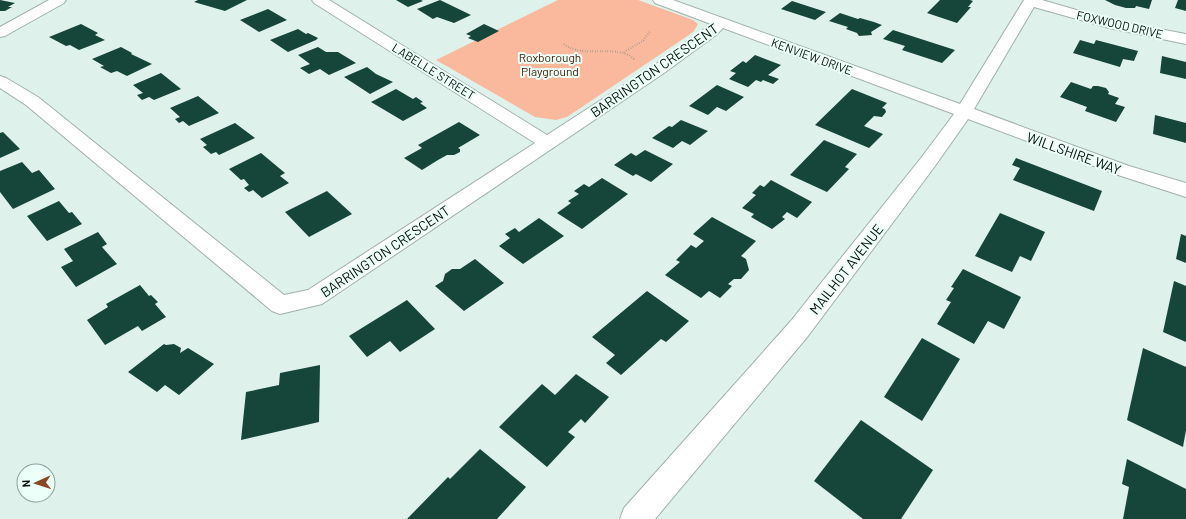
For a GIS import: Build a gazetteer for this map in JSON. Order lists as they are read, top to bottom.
{
  "streets": {
    "street": [
      "FOXWOOD DRIVE",
      "KENVIEW DRIVE",
      "BARRINGTON CRESCENT",
      "LABELLE STREET",
      "WILLSHIRE WAY",
      "MAILHOT AVENUE"
    ]
  },
  "crossings": [
    ["FOXWOOD DRIVE", "MAILHOT AVENUE"],
    ["KENVIEW DRIVE", "BARRINGTON CRESCENT"],
    ["KENVIEW DRIVE", "WILLSHIRE WAY"],
    ["KENVIEW DRIVE", "MAILHOT AVENUE"],
    ["BARRINGTON CRESCENT", "LABELLE STREET"],
    ["WILLSHIRE WAY", "MAILHOT AVENUE"]
  ],
  "parks": ["Roxborough Playground"],
  "north": "left"
}
